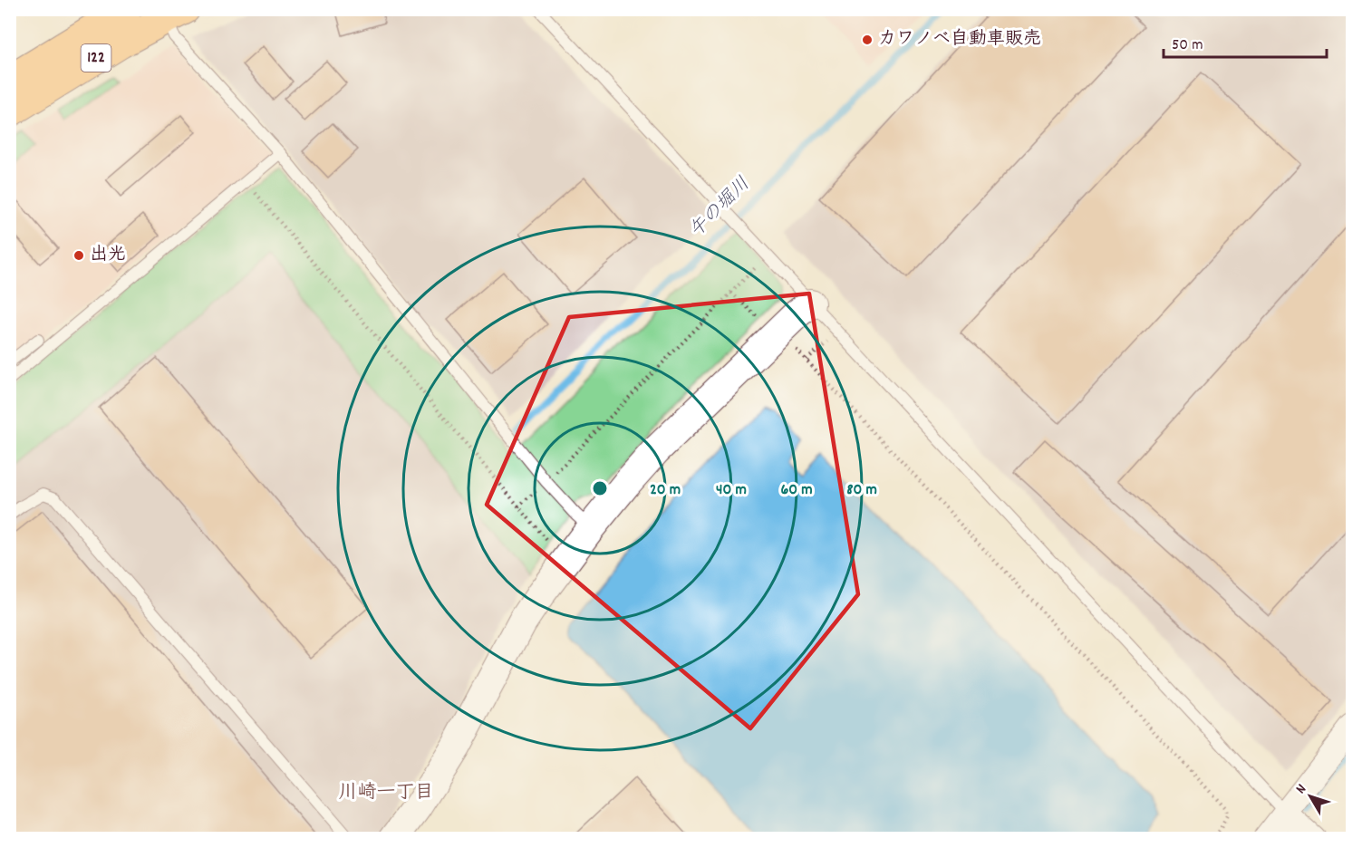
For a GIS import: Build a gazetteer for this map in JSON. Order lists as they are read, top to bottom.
{
  "streets": {
    "highway": ["122"]
  },
  "districts": ["川崎一丁目"],
  "water": ["午の堀川"],
  "places": ["カワノベ自動車販売", "出光"],
  "scale_bar": "50 m",
  "north": "top left",
  "rings": [
    "20 m",
    "40 m",
    "60 m",
    "80 m"
  ]
}
